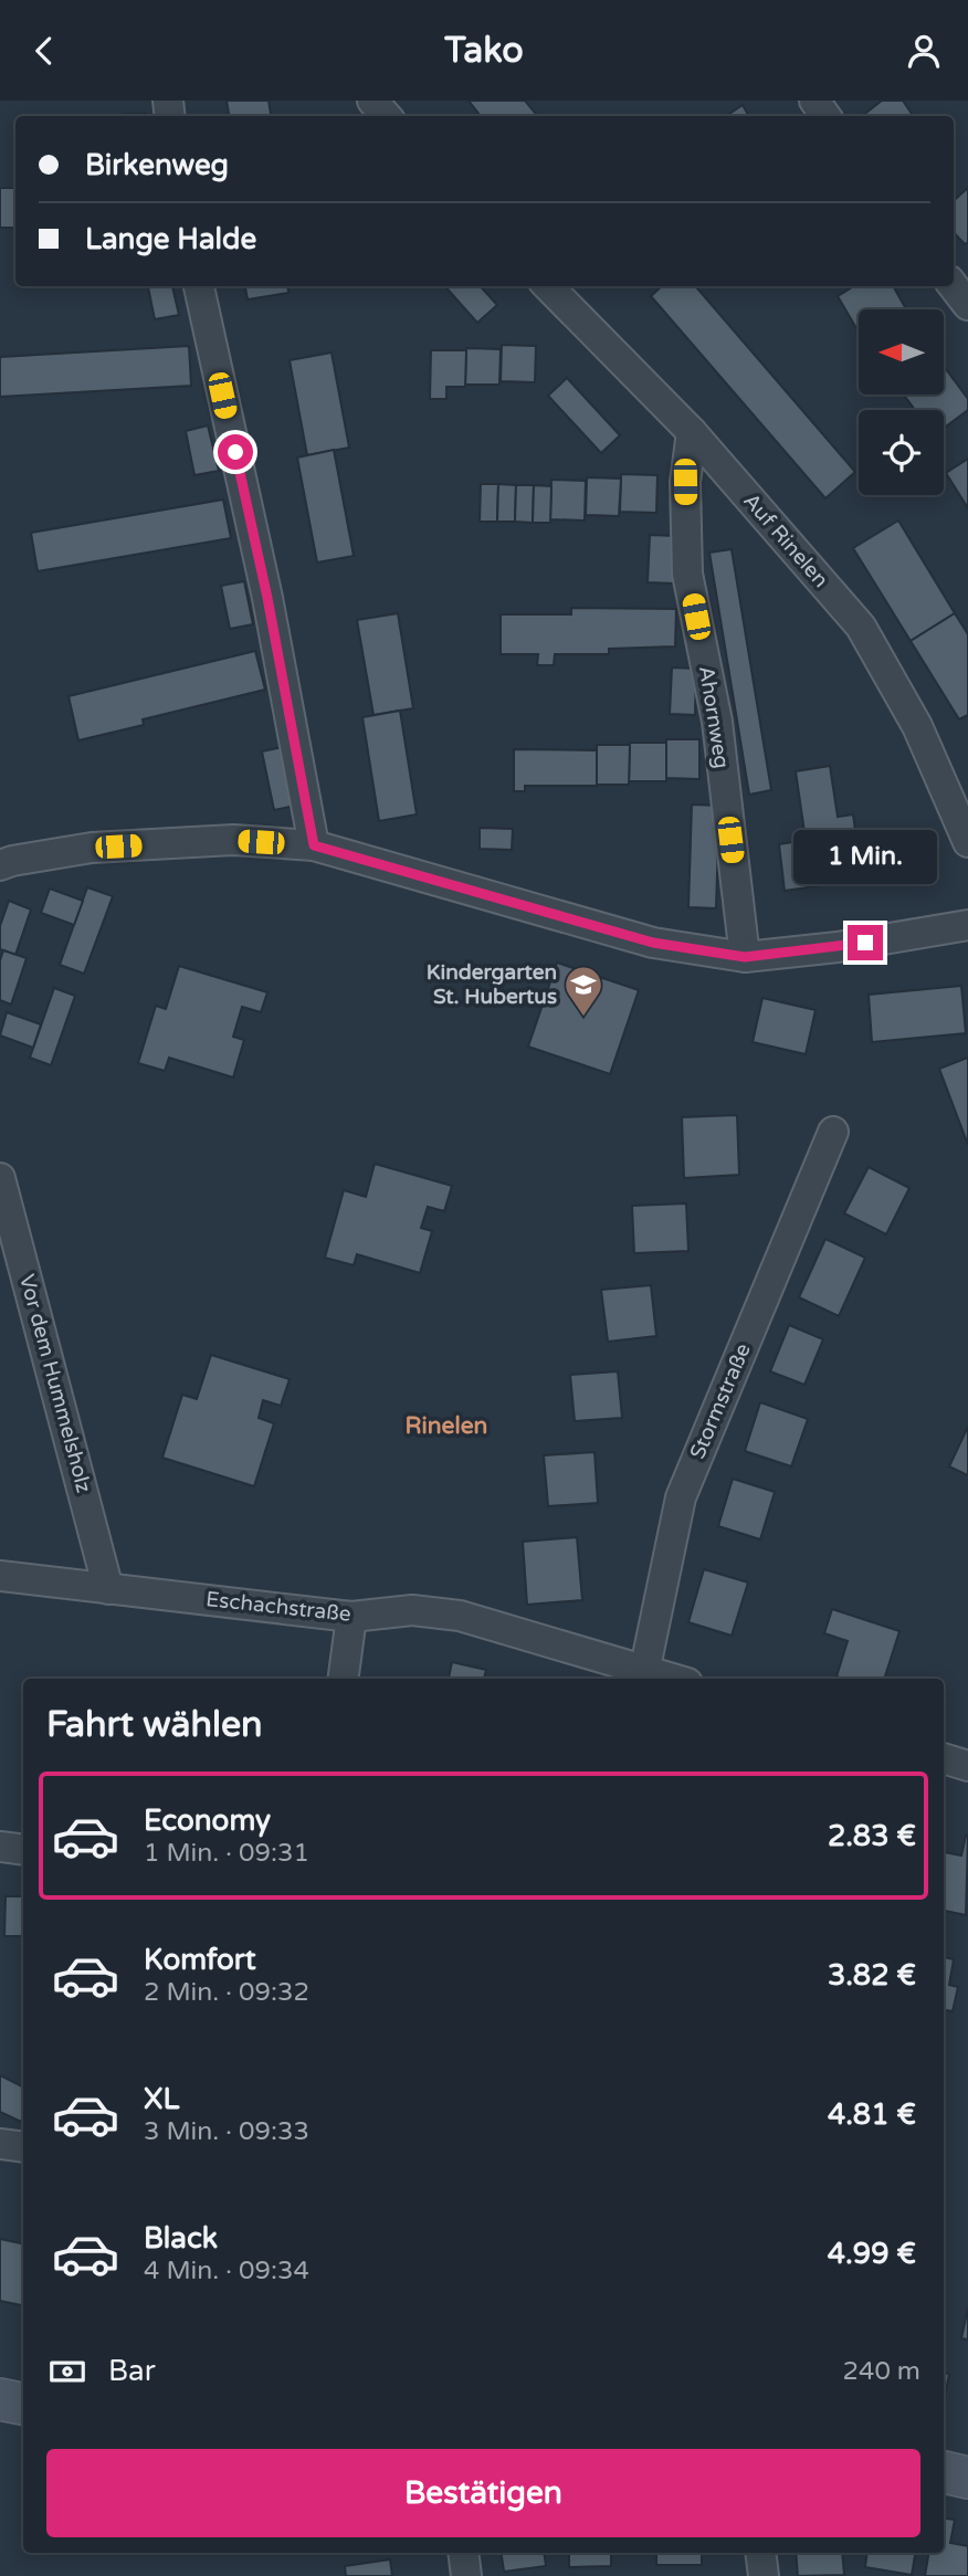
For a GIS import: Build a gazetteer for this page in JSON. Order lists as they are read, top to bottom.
{
  "streets": {
    "street": [
      "Auf Rinelen",
      "Ahornweg",
      "Vor dem Hummelsholz",
      "Stormstraße",
      "Eschachstraße"
    ]
  },
  "crossings": [
    ["Auf Rinelen", "Ahornweg"],
    ["Vor dem Hummelsholz", "Eschachstraße"],
    ["Stormstraße", "Eschachstraße"]
  ],
  "districts": ["Rinelen"],
  "places": {
    "school or university": ["Kindergarten St. Hubertus"]
  },
  "north": "left",
  "page": {
    "header": "Tako",
    "banner": ["Birkenweg", "Lange Halde"],
    "bubble": "1 Min.",
    "heading": "Fahrt wählen",
    "list": [
      {
        "name": "Economy",
        "note": "1 Min. · 09:31",
        "value": "2.83 €"
      },
      {
        "name": "Komfort",
        "note": "2 Min. · 09:32",
        "value": "3.82 €"
      },
      {
        "name": "XL",
        "note": "3 Min. · 09:33",
        "value": "4.81 €"
      },
      {
        "name": "Black",
        "note": "4 Min. · 09:34",
        "value": "4.99 €"
      }
    ],
    "pay": ["Bar", "240 m"],
    "buttons": "Bestätigen"
  }
}
